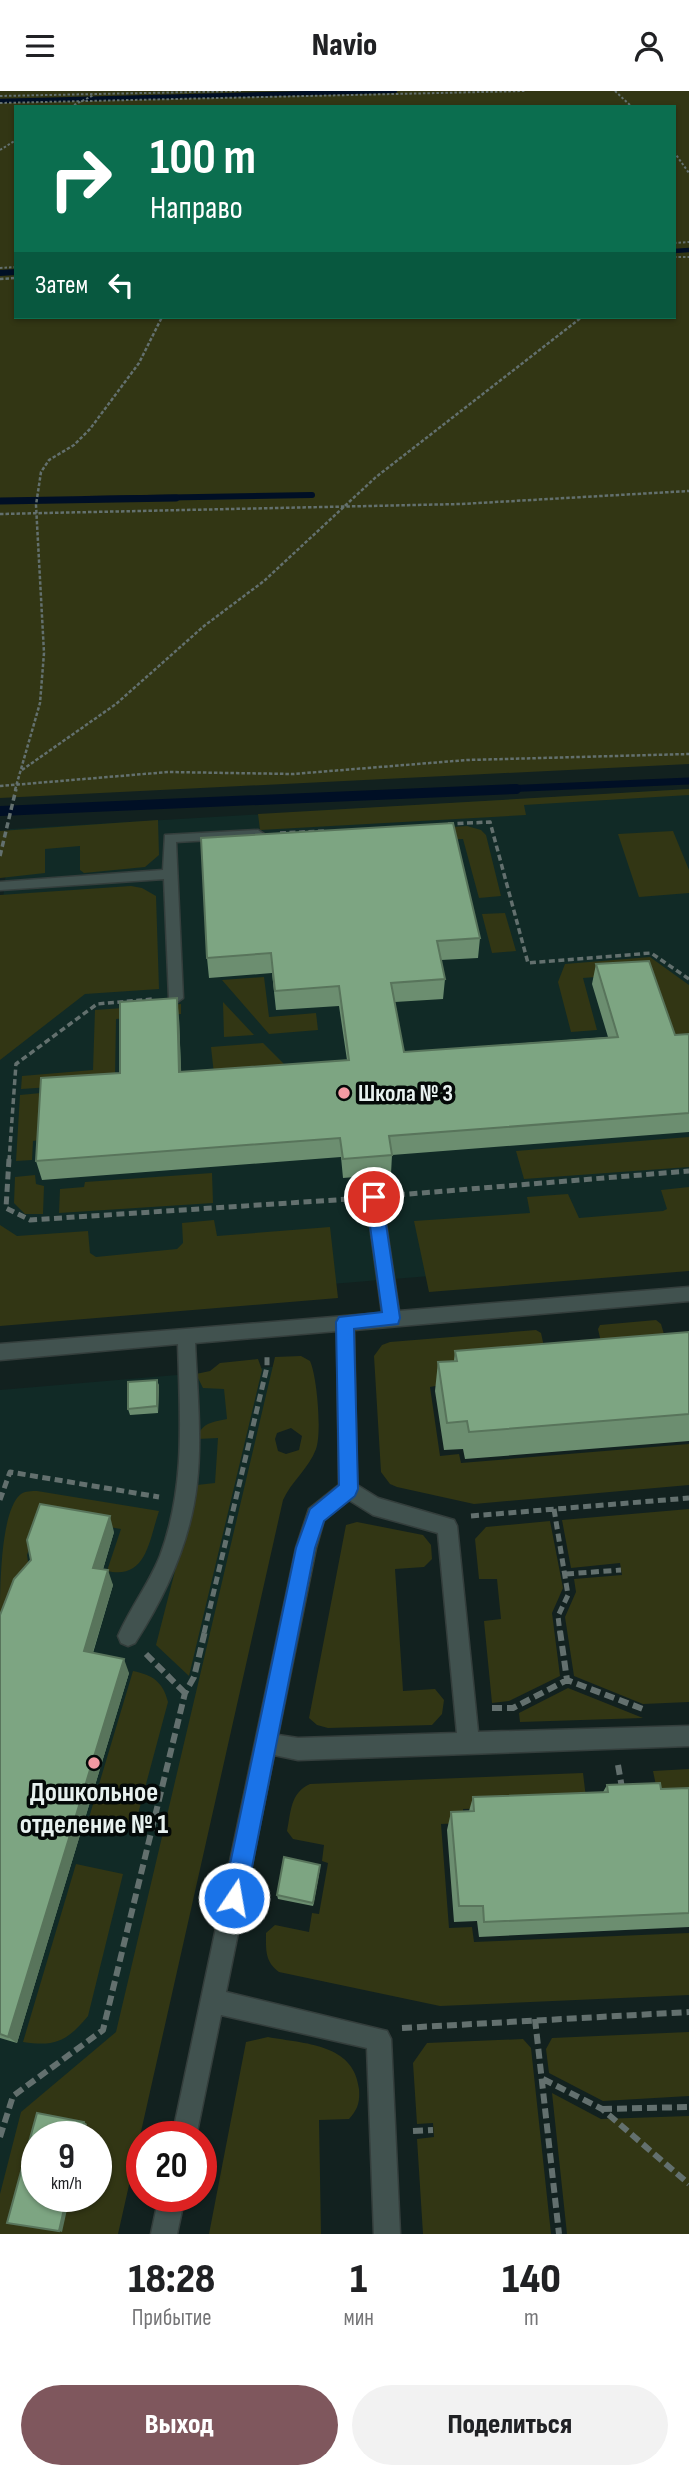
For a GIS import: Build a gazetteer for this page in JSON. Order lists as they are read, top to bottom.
{
  "places": ["Школа № 3", "Дошкольное отделение № 1"],
  "page": {
    "header": "Navio",
    "turn": ["100 m", "Направо"],
    "then": "Затем",
    "speed": "9 km/h",
    "limit": "20",
    "eta": [
      "18:28",
      "Прибытие",
      "1",
      "мин",
      "140",
      "m"
    ],
    "buttons": ["Выход", "Поделиться"]
  }
}
